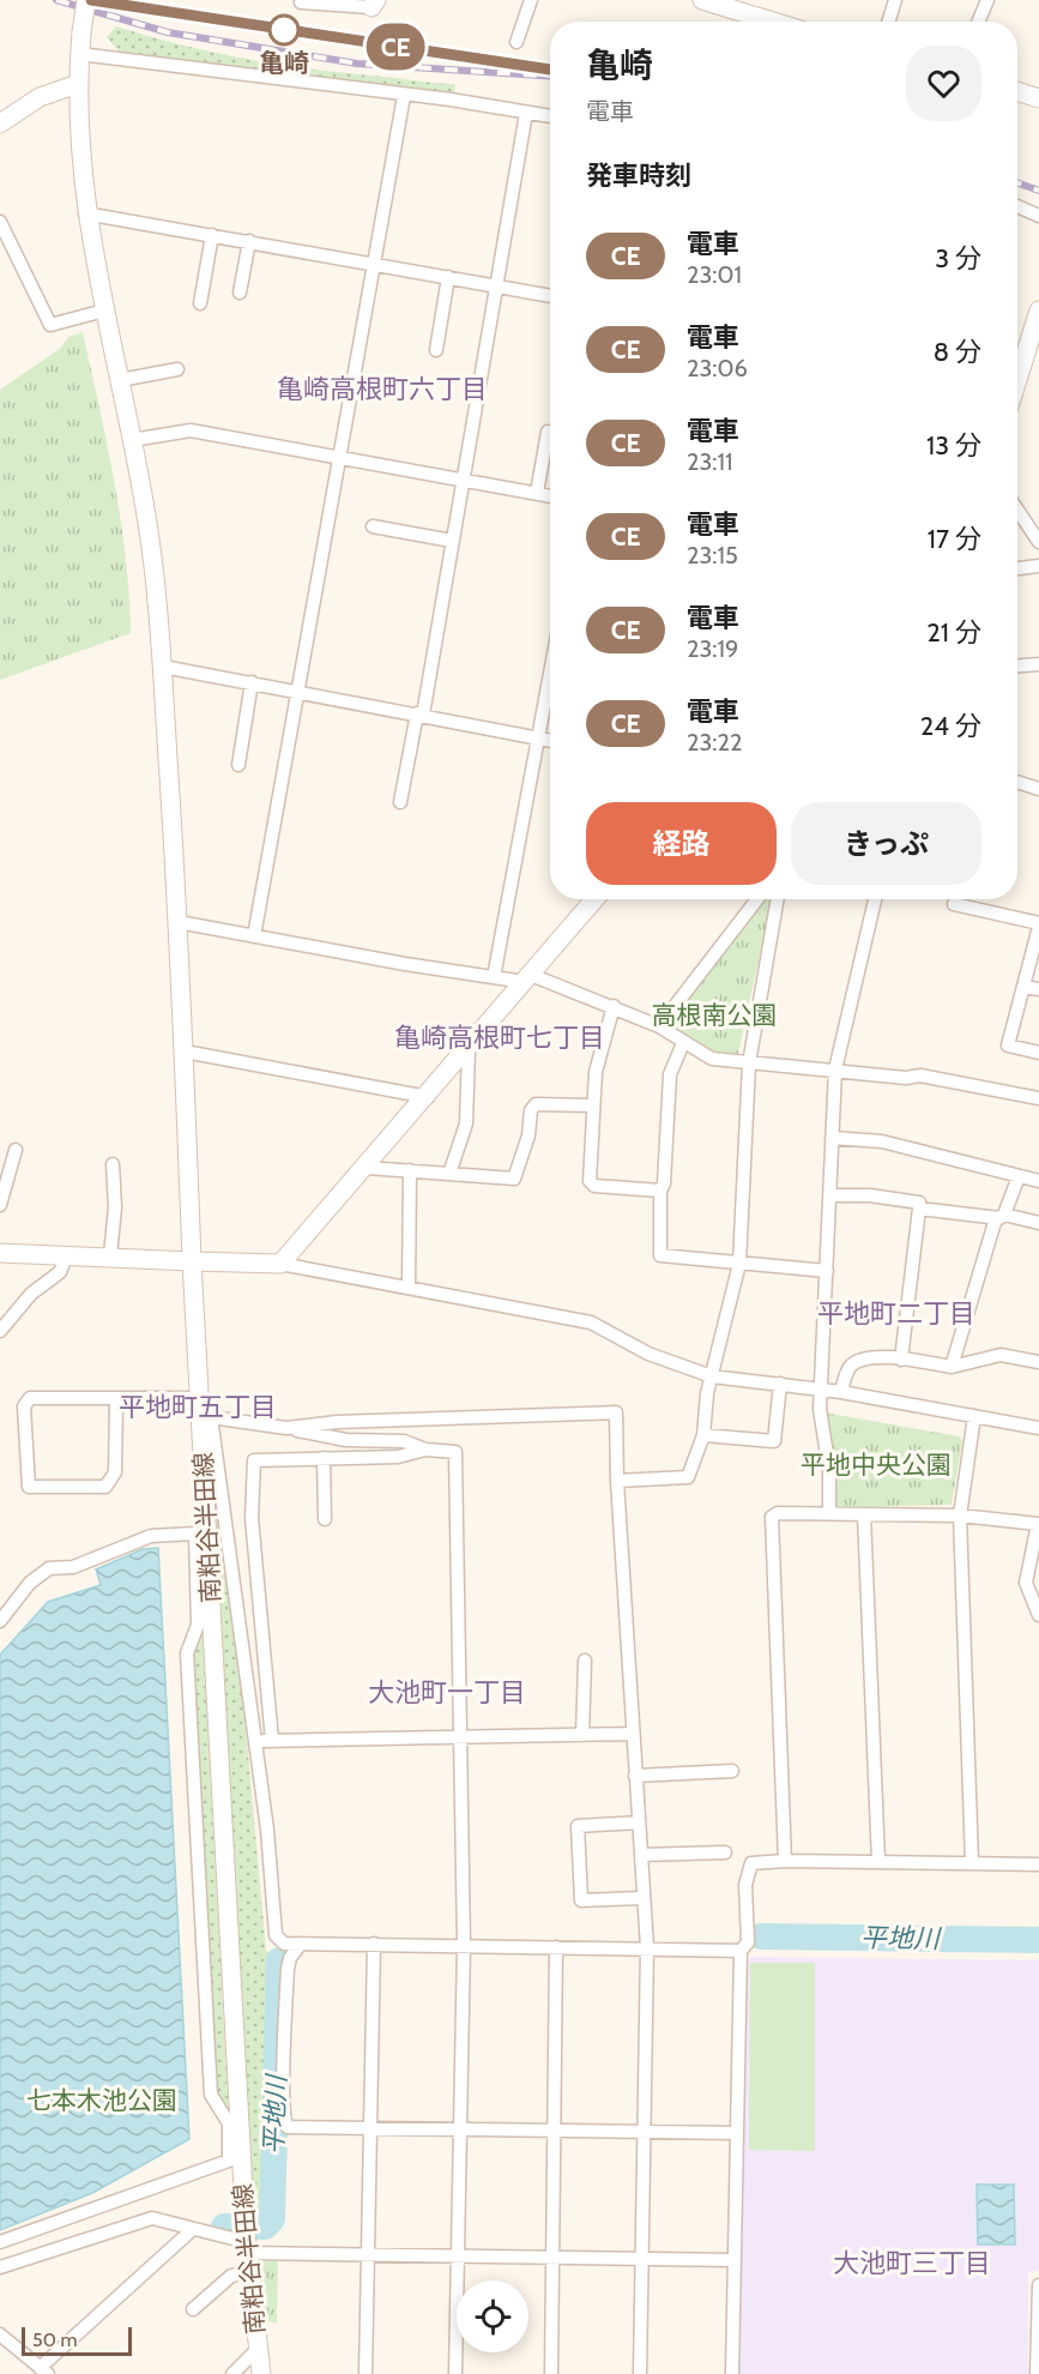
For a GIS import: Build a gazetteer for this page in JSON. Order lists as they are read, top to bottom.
{
  "streets": {
    "main road": ["南粕谷半田線"]
  },
  "districts": [
    "亀崎高根町六丁目",
    "亀崎高根町七丁目",
    "平地町二丁目",
    "平地町五丁目",
    "大池町一丁目",
    "大池町三丁目"
  ],
  "water": ["平地川"],
  "parks": ["高根南公園", "平地中央公園", "七本木池公園"],
  "places": ["亀崎"],
  "scale_bar": "50 m",
  "page": {
    "on_map": "CE",
    "heading": [
      ["亀崎", "電車"],
      "発車時刻"
    ],
    "list": [
      {
        "mark": "CE",
        "name": "電車",
        "note": "23:01",
        "value": "3 分"
      },
      {
        "mark": "CE",
        "name": "電車",
        "note": "23:06",
        "value": "8 分"
      },
      {
        "mark": "CE",
        "name": "電車",
        "note": "23:11",
        "value": "13 分"
      },
      {
        "mark": "CE",
        "name": "電車",
        "note": "23:15",
        "value": "17 分"
      },
      {
        "mark": "CE",
        "name": "電車",
        "note": "23:19",
        "value": "21 分"
      },
      {
        "mark": "CE",
        "name": "電車",
        "note": "23:22",
        "value": "24 分"
      }
    ],
    "buttons": ["経路", "きっぷ"],
    "scale": "50 m"
  }
}
